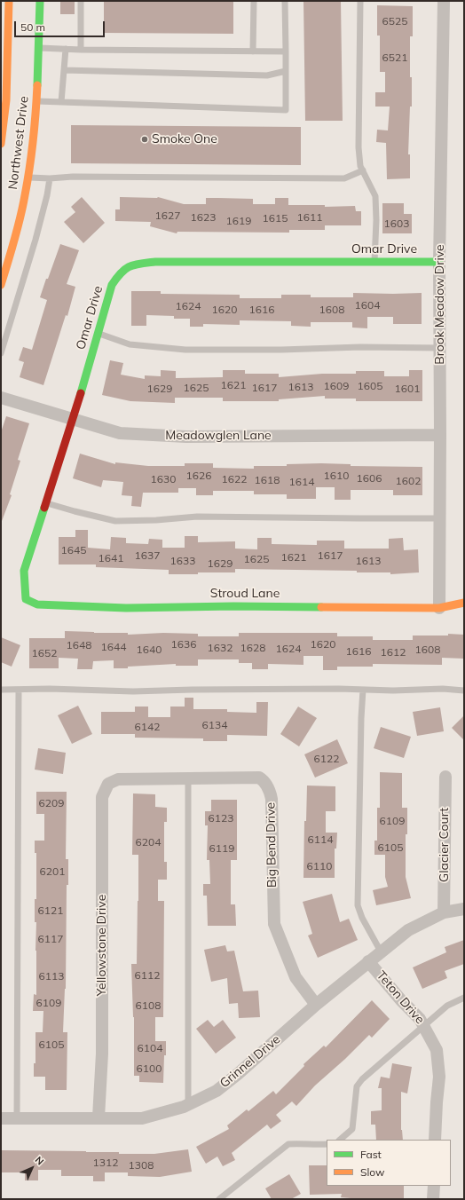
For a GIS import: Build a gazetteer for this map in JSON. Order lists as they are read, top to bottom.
{
  "streets": {
    "street": [
      "Northwest Drive",
      "Omar Drive",
      "Brook Meadow Drive",
      "Meadowglen Lane",
      "Stroud Lane",
      "Big Bend Drive",
      "Glacier Court",
      "Yellowstone Drive",
      "Teton Drive",
      "Grinnel Drive"
    ]
  },
  "crossings": [
    ["Omar Drive", "Brook Meadow Drive"],
    ["Omar Drive", "Meadowglen Lane"],
    ["Omar Drive", "Stroud Lane"],
    ["Brook Meadow Drive", "Meadowglen Lane"],
    ["Brook Meadow Drive", "Stroud Lane"],
    ["Big Bend Drive", "Yellowstone Drive"],
    ["Big Bend Drive", "Grinnel Drive"],
    ["Glacier Court", "Grinnel Drive"],
    ["Yellowstone Drive", "Grinnel Drive"],
    ["Teton Drive", "Grinnel Drive"]
  ],
  "places": ["Smoke One"],
  "house_numbers": [
    "6525",
    "6521",
    "1627",
    "1623",
    "1611",
    "1615",
    "1619",
    "1603",
    "1604",
    "1624",
    "1620",
    "1616",
    "1608",
    "1621",
    "1609",
    "1605",
    "1613",
    "1625",
    "1617",
    "1629",
    "1601",
    "1626",
    "1610",
    "1606",
    "1630",
    "1622",
    "1618",
    "1602",
    "1614",
    "1645",
    "1637",
    "1617",
    "1621",
    "1641",
    "1625",
    "1633",
    "1613",
    "1629",
    "1636",
    "1620",
    "1648",
    "1644",
    "1632",
    "1628",
    "1624",
    "1640",
    "1608",
    "1616",
    "1612",
    "1652",
    "6134",
    "6142",
    "6122",
    "6209",
    "6123",
    "6109",
    "6114",
    "6204",
    "6105",
    "6119",
    "6110",
    "6201",
    "6121",
    "6117",
    "6112",
    "6113",
    "6109",
    "6108",
    "6105",
    "6104",
    "6100",
    "1312",
    "1308"
  ],
  "legend": ["Fast", "Slow"],
  "scale_bar": "50 m",
  "north": "top right"
}
